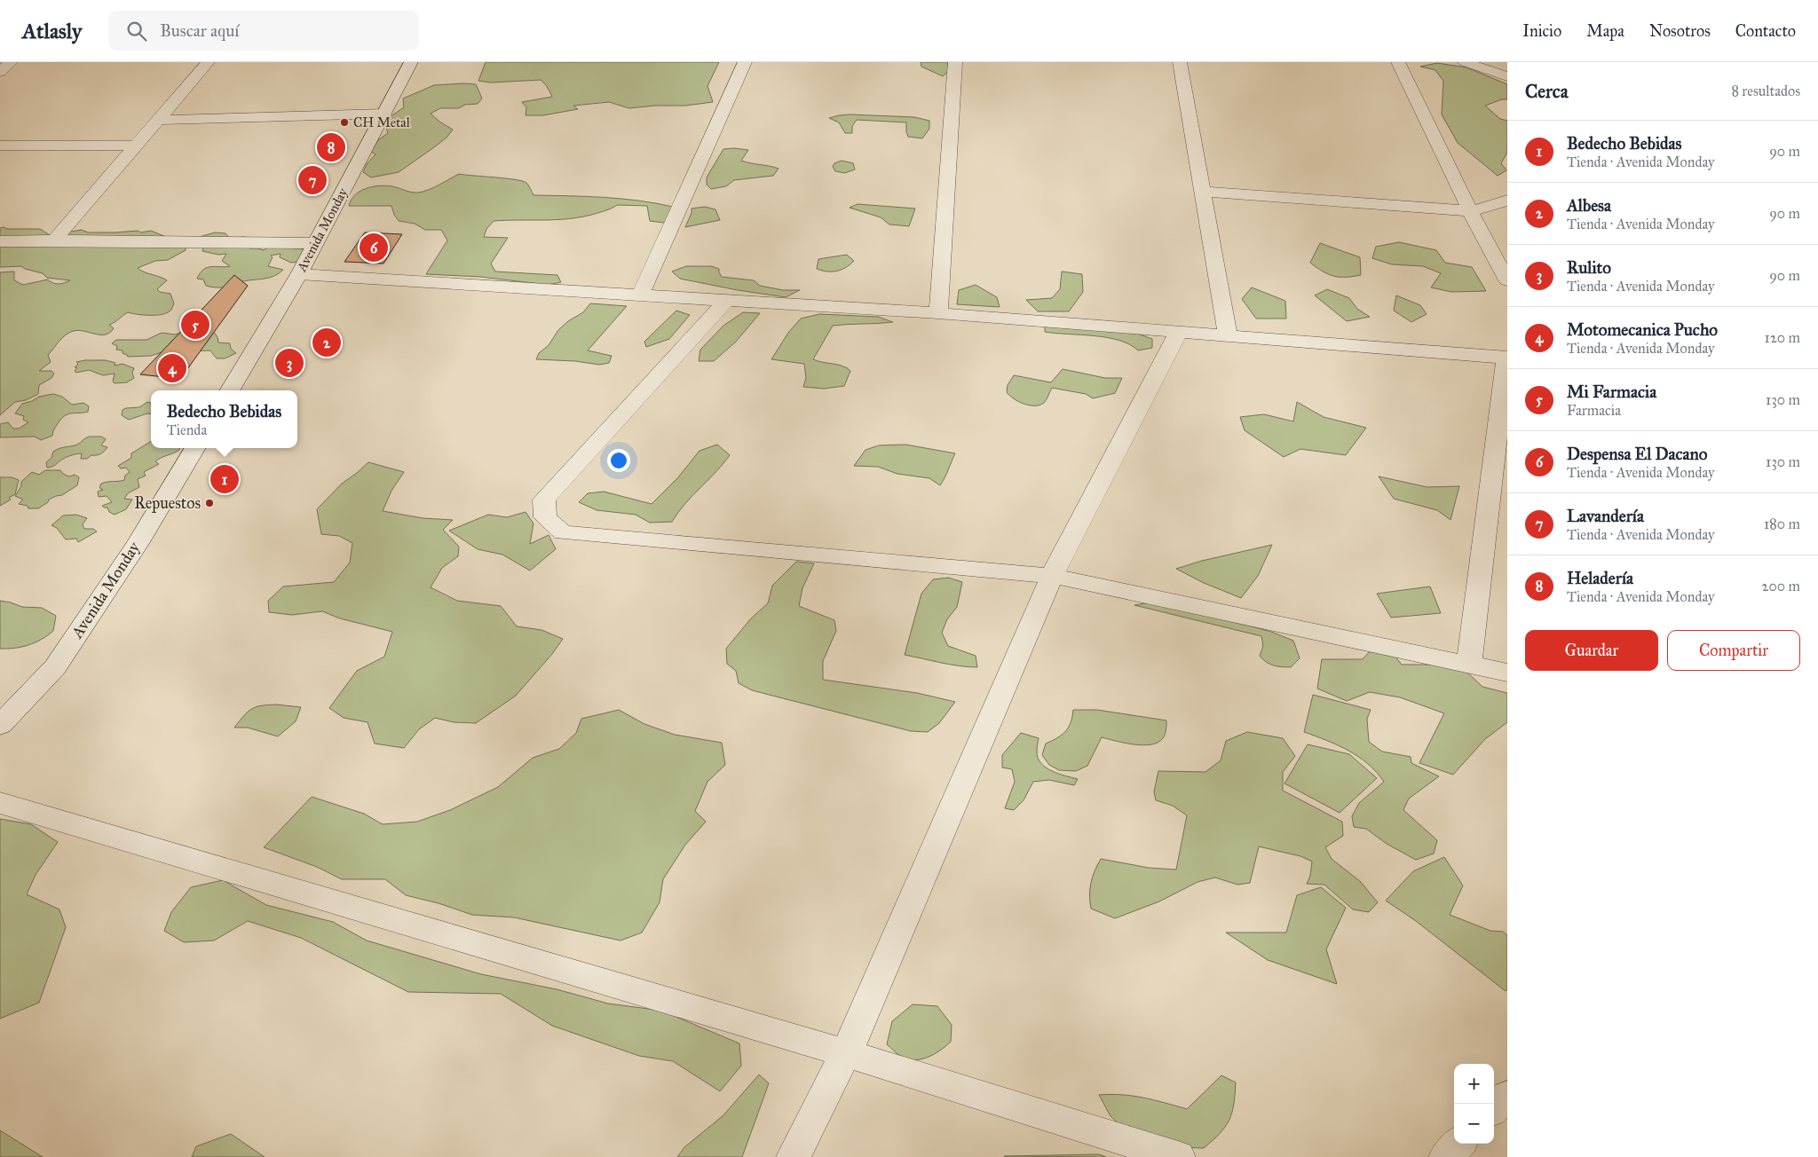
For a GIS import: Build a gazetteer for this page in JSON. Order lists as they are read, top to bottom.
{
  "streets": {
    "street": ["Avenida Monday"]
  },
  "places": ["CH Metal", "Repuestos"],
  "page": {
    "header": "Atlasly",
    "search": "Buscar aquí",
    "nav": [
      "Inicio",
      "Mapa",
      "Nosotros",
      "Contacto"
    ],
    "heading": ["Cerca", "8 resultados"],
    "list": [
      {
        "mark": "1",
        "name": "Bedecho Bebidas",
        "note": "Tienda · Avenida Monday",
        "value": "90 m"
      },
      {
        "mark": "2",
        "name": "Albesa",
        "note": "Tienda · Avenida Monday",
        "value": "90 m"
      },
      {
        "mark": "3",
        "name": "Rulito",
        "note": "Tienda · Avenida Monday",
        "value": "90 m"
      },
      {
        "mark": "4",
        "name": "Motomecanica Pucho",
        "note": "Tienda · Avenida Monday",
        "value": "120 m"
      },
      {
        "mark": "5",
        "name": "Mi Farmacia",
        "note": "Farmacia",
        "value": "130 m"
      },
      {
        "mark": "6",
        "name": "Despensa El Dacano",
        "note": "Tienda · Avenida Monday",
        "value": "130 m"
      },
      {
        "mark": "7",
        "name": "Lavandería",
        "note": "Tienda · Avenida Monday",
        "value": "180 m"
      },
      {
        "mark": "8",
        "name": "Heladería",
        "note": "Tienda · Avenida Monday",
        "value": "200 m"
      }
    ],
    "pins": [
      "8",
      "7",
      "6",
      "5",
      "2",
      "3",
      "4",
      "1"
    ],
    "popup": ["Bedecho Bebidas", "Tienda"],
    "buttons": ["Guardar", "Compartir"],
    "map_buttons": ["+", "−"]
  }
}
